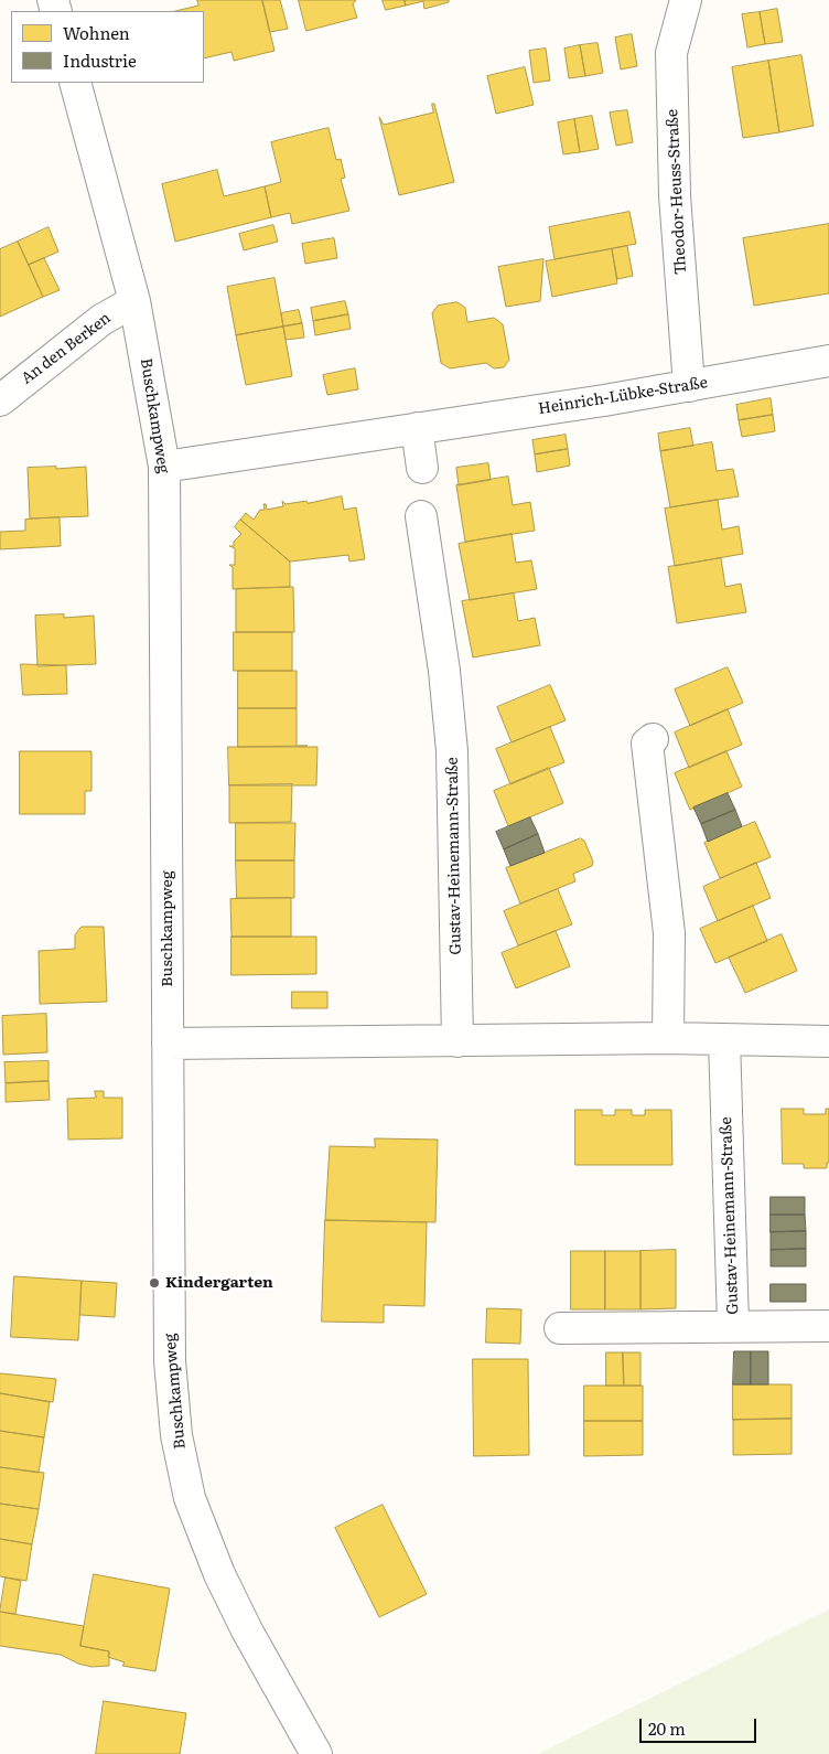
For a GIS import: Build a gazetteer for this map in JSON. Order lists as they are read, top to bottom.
{
  "streets": {
    "street": [
      "Theodor-Heuss-Straße",
      "An den Berken",
      "Heinrich-Lübke-Straße",
      "Buschkampweg",
      "Gustav-Heinemann-Straße"
    ]
  },
  "crossings": [
    ["Theodor-Heuss-Straße", "Heinrich-Lübke-Straße"],
    ["An den Berken", "Buschkampweg"],
    ["Heinrich-Lübke-Straße", "Buschkampweg"]
  ],
  "places": ["Kindergarten"],
  "legend": ["Wohnen", "Industrie"],
  "scale_bar": "20 m"
}
